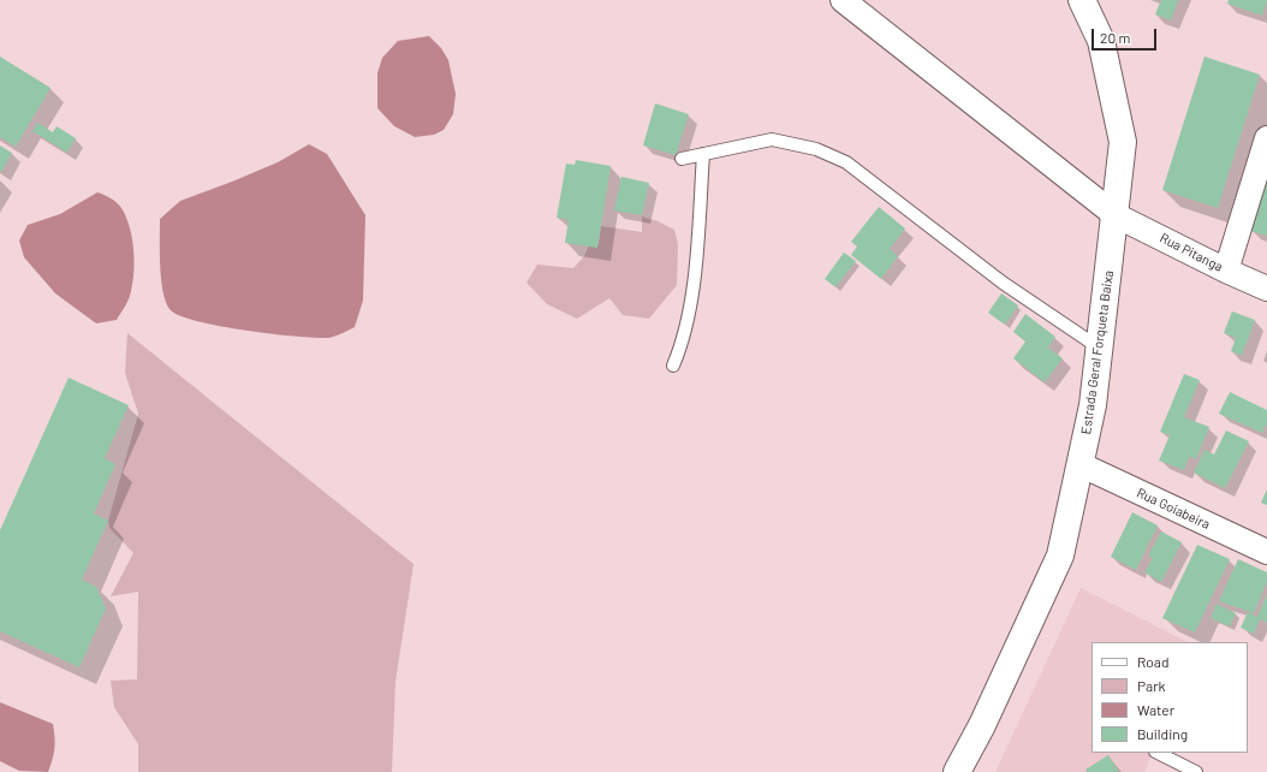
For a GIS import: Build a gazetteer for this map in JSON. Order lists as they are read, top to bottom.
{
  "streets": {
    "street": ["Rua Pitanga", "Estrada Geral Forqueta Baixa", "Rua Goiabeira"]
  },
  "crossings": [
    ["Rua Pitanga", "Estrada Geral Forqueta Baixa"],
    ["Estrada Geral Forqueta Baixa", "Rua Goiabeira"]
  ],
  "legend": [
    "Road",
    "Park",
    "Water",
    "Building"
  ],
  "scale_bar": "20 m"
}
